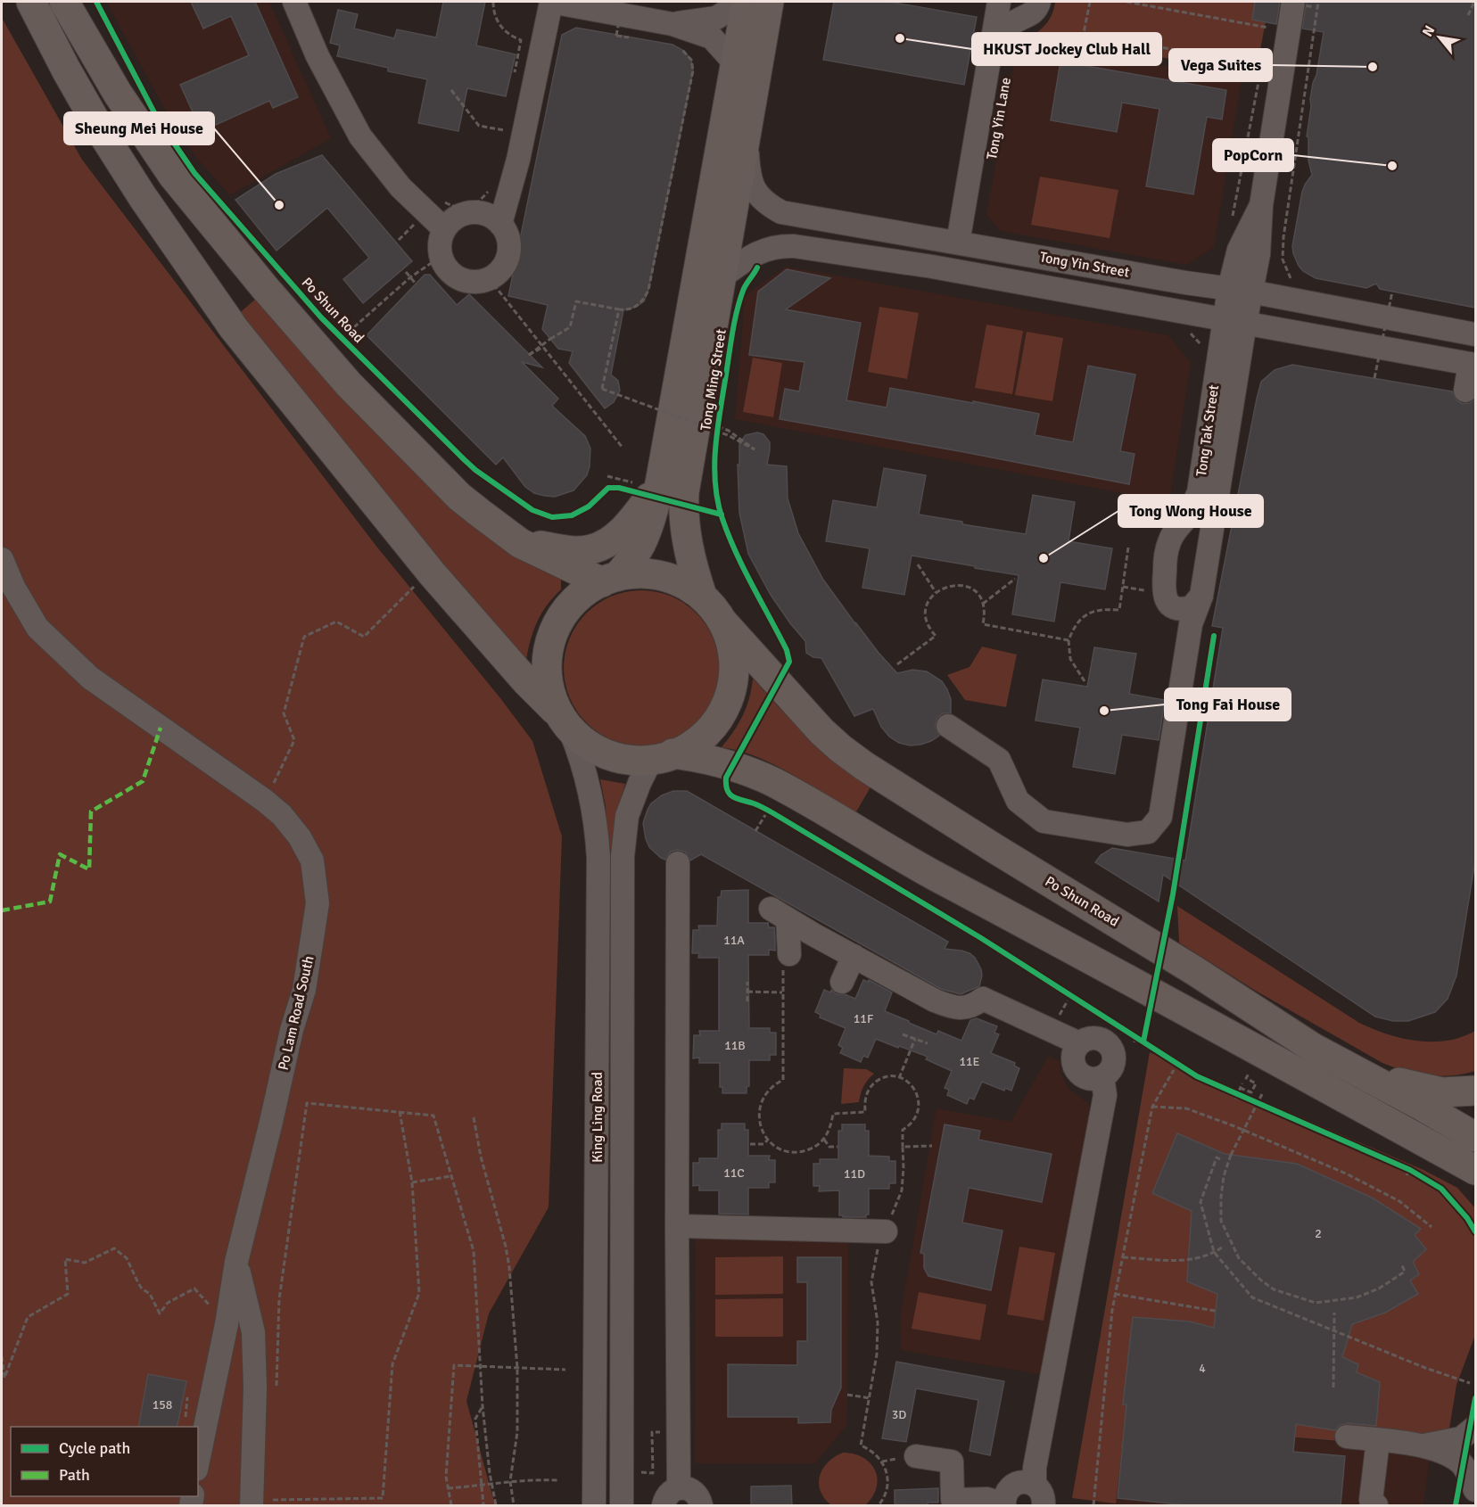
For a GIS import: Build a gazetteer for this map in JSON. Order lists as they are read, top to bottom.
{
  "streets": {
    "main road": ["Po Shun Road", "Tong Ming Street"],
    "street": [
      "Tong Yin Lane",
      "Tong Yin Street",
      "Tong Tak Street",
      "Po Lam Road South",
      "King Ling Road"
    ]
  },
  "crossings": [
    ["Tong Yin Lane", "Tong Yin Street"],
    ["Tong Yin Street", "Tong Ming Street"],
    ["Tong Yin Street", "Tong Tak Street"],
    ["Po Shun Road", "Tong Ming Street"],
    ["Po Shun Road", "King Ling Road"],
    ["Tong Ming Street", "King Ling Road"]
  ],
  "places": [
    "HKUST Jockey Club Hall",
    "Vega Suites",
    "PopCorn",
    "Sheung Mei House",
    "Tong Wong House",
    "Tong Fai House"
  ],
  "house_numbers": [
    "11A",
    "11F",
    "11B",
    "11E",
    "11C",
    "11D",
    "2",
    "4",
    "158",
    "3D"
  ],
  "legend": ["Cycle path", "Path"],
  "north": "top left"
}
